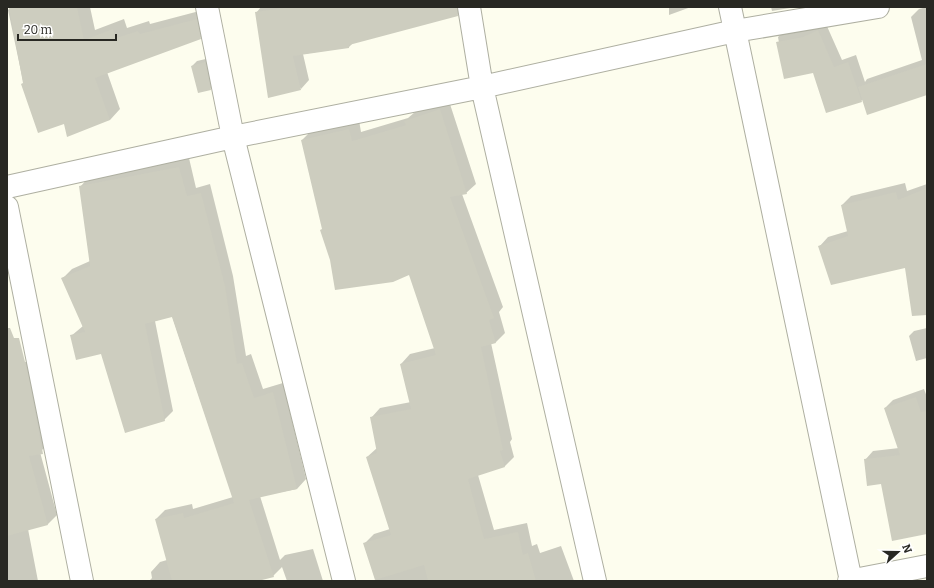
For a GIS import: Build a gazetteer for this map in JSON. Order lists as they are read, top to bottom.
{
  "scale_bar": "20 m",
  "north": "right"
}
